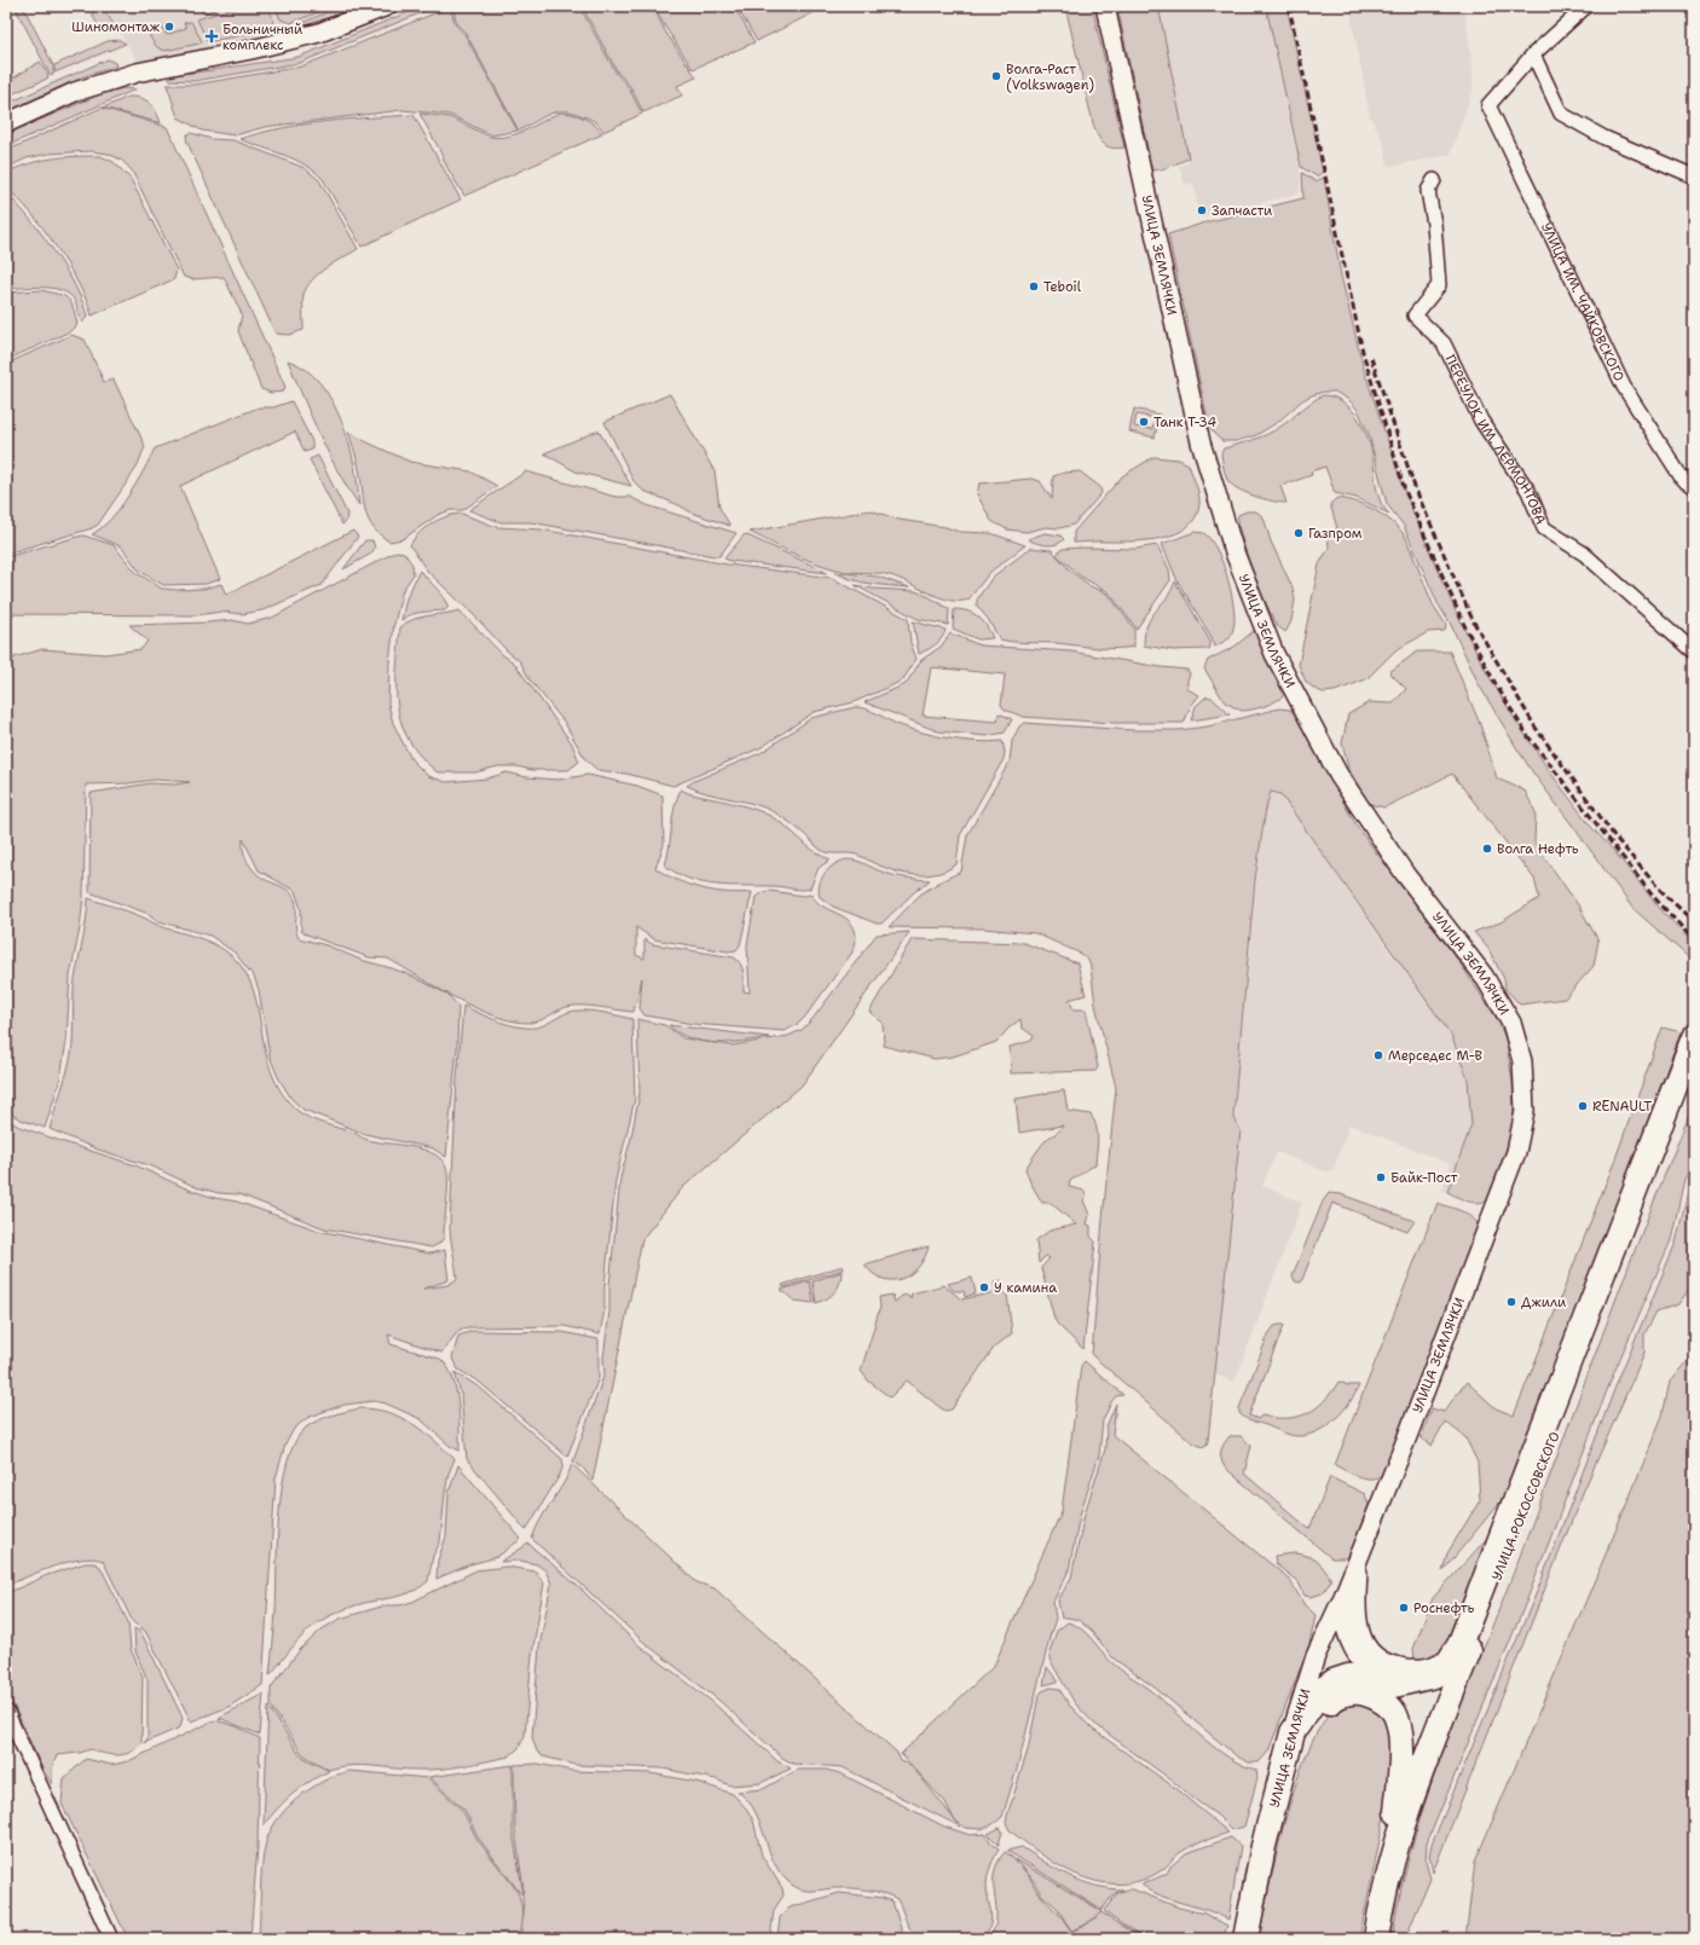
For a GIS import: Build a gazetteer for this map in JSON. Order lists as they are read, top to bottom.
{
  "streets": {
    "highway": ["УЛИЦА ЗЕМЛЯЧКИ", "УЛИЦА РОКОССОВСКОГО"],
    "street": ["УЛИЦА ИМ. ЧАЙКОВСКОГО", "ПЕРЕУЛОК ИМ. ЛЕРМОНТОВА"]
  },
  "places": {
    "other": [
      "Шиномонтаж",
      "Волга-Раст (Volkswagen)",
      "Запчасти",
      "Teboil",
      "Танк Т-34",
      "Газпром",
      "Волга Нефть",
      "Мерседес M-B",
      "RENAULT",
      "Байк-Пост",
      "У камина",
      "Джили",
      "Роснефть"
    ],
    "health": ["Больничный комплекс"]
  }
}
